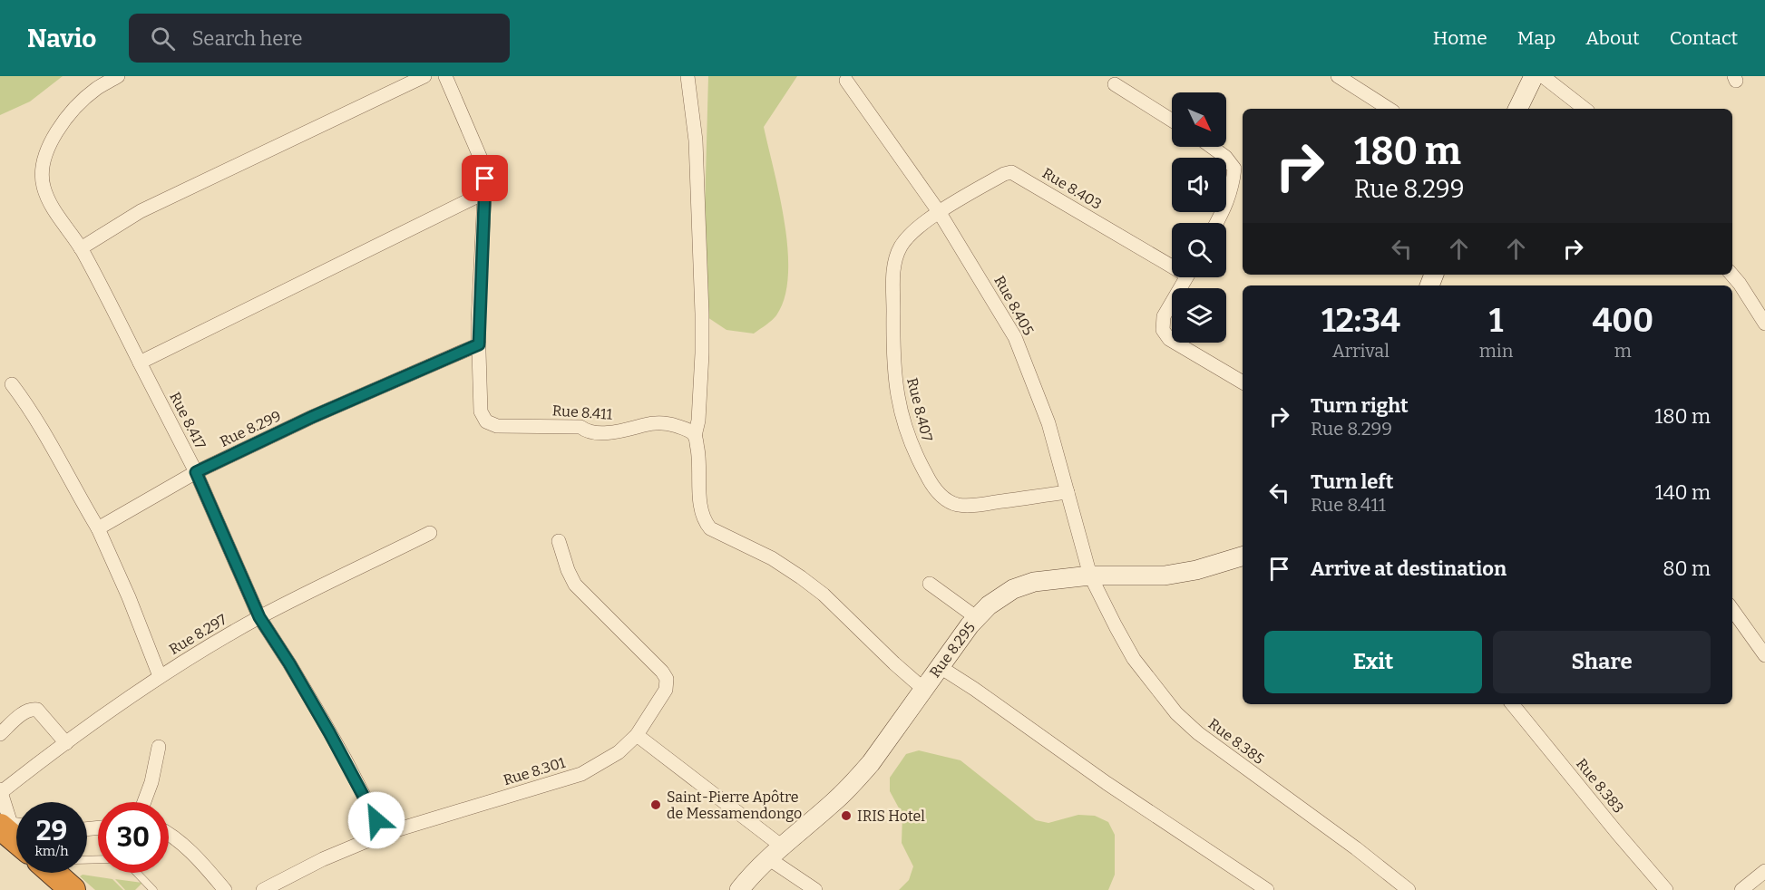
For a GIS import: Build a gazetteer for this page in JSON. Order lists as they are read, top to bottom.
{
  "streets": {
    "street": [
      "Rue 8.403",
      "Rue 8.405",
      "Rue 8.407",
      "Rue 8.411",
      "Rue 8.417",
      "Rue 8.299",
      "Rue 8.297",
      "Rue 8.295",
      "Rue 8.385",
      "Rue 8.301",
      "Rue 8.383"
    ]
  },
  "crossings": [
    ["Rue 8.403", "Rue 8.405"],
    ["Rue 8.403", "Rue 8.407"],
    ["Rue 8.405", "Rue 8.407"],
    ["Rue 8.405", "Rue 8.295"],
    ["Rue 8.405", "Rue 8.385"],
    ["Rue 8.411", "Rue 8.299"],
    ["Rue 8.417", "Rue 8.299"],
    ["Rue 8.417", "Rue 8.297"],
    ["Rue 8.417", "Rue 8.301"],
    ["Rue 8.295", "Rue 8.385"]
  ],
  "places": ["Saint-Pierre Apôtre de Messamendongo", "IRIS Hotel"],
  "north": "bottom right",
  "page": {
    "header": "Navio",
    "search": "Search here",
    "nav": [
      "Home",
      "Map",
      "About",
      "Contact"
    ],
    "turn": ["180 m", "Rue 8.299"],
    "eta": [
      "12:34",
      "Arrival",
      "1",
      "min",
      "400",
      "m"
    ],
    "list": [
      {
        "name": "Turn right",
        "note": "Rue 8.299",
        "value": "180 m"
      },
      {
        "name": "Turn left",
        "note": "Rue 8.411",
        "value": "140 m"
      },
      {
        "name": "Arrive at destination",
        "value": "80 m"
      }
    ],
    "buttons": ["Exit", "Share"],
    "speed": "29 km/h",
    "limit": "30"
  }
}
